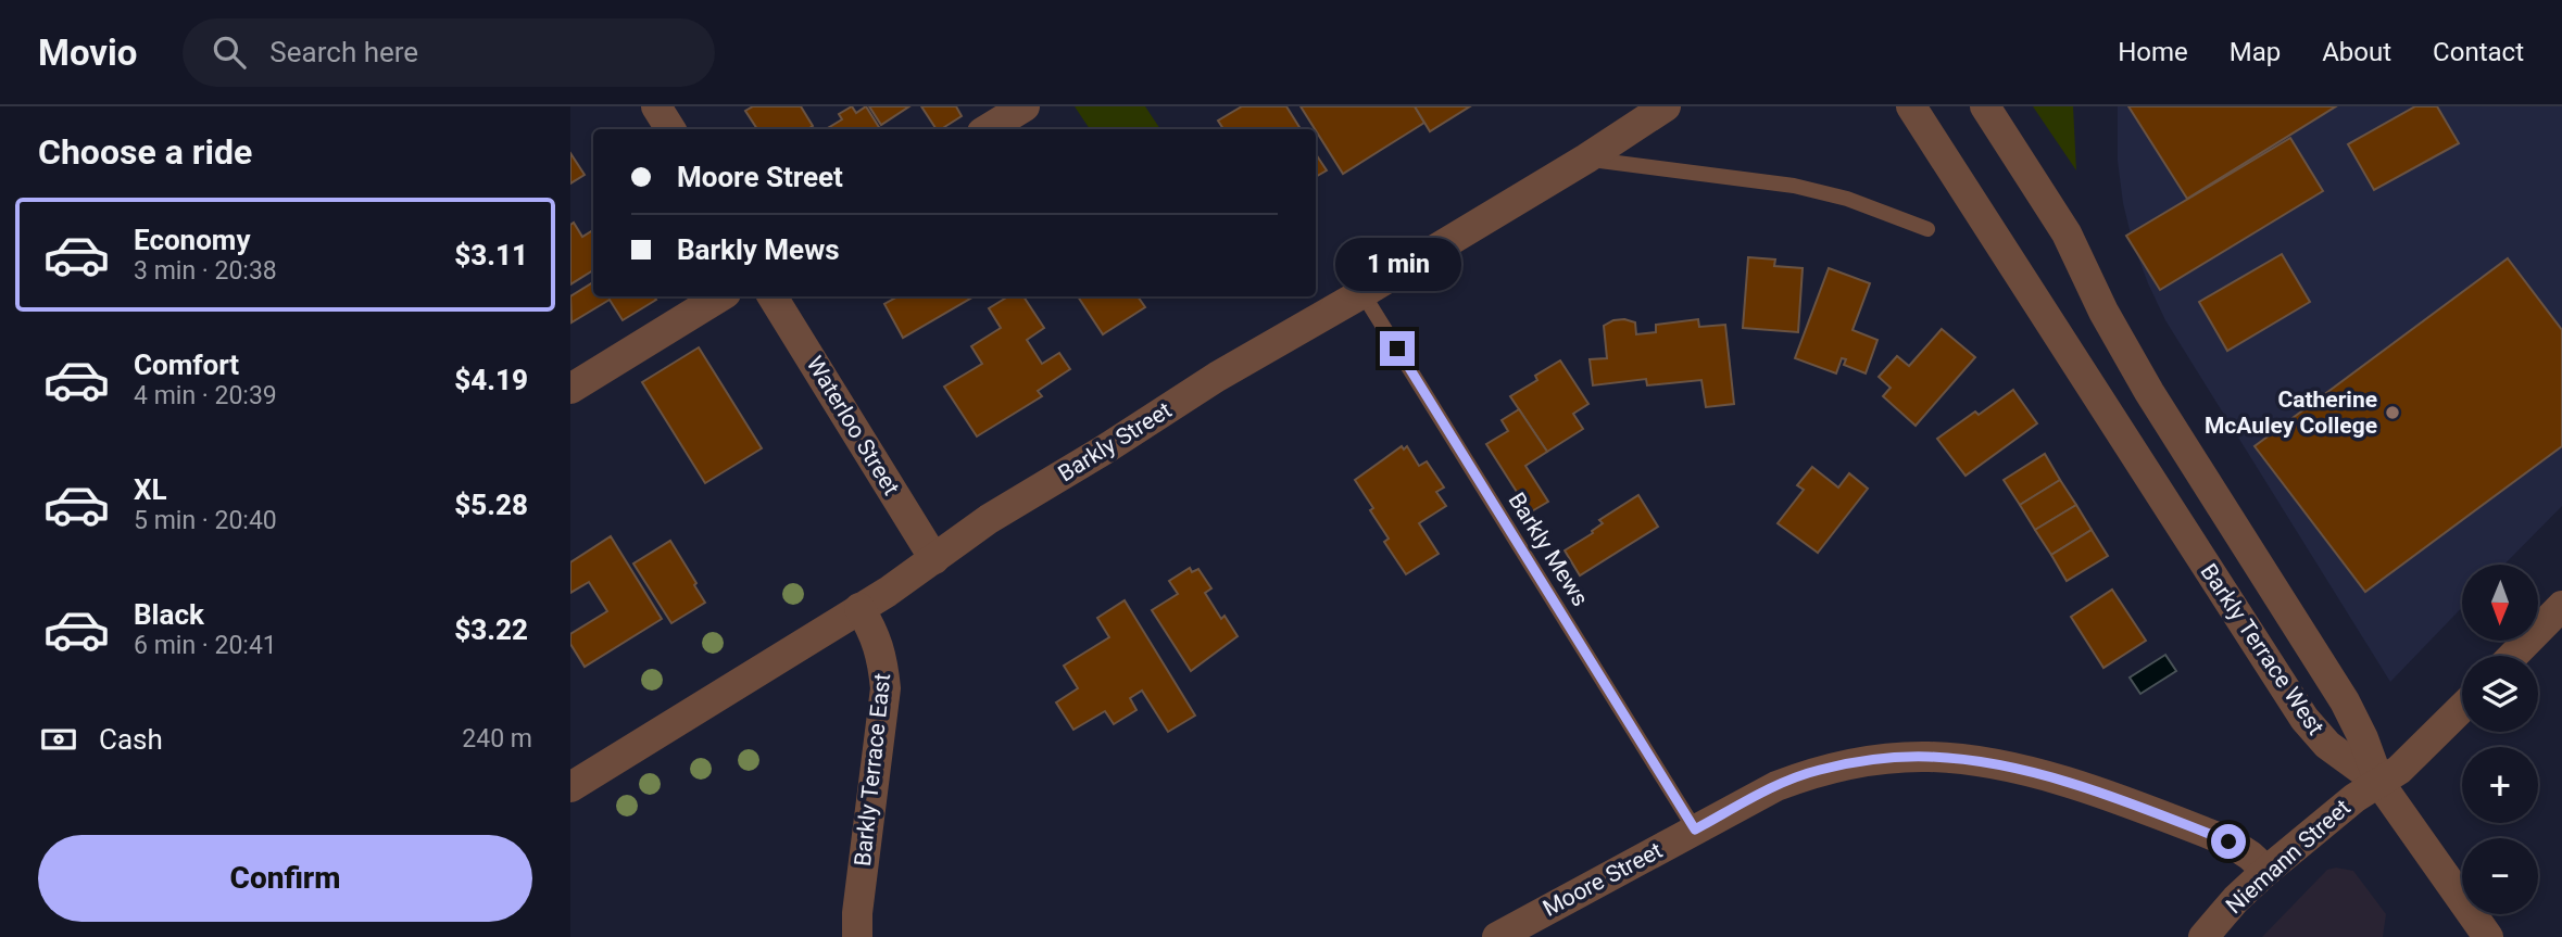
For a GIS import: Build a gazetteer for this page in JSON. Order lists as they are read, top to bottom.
{
  "streets": {
    "street": [
      "Waterloo Street",
      "Barkly Street",
      "Barkly Terrace West",
      "Barkly Terrace East",
      "Niemann Street",
      "Moore Street"
    ],
    "lane": ["Barkly Mews"]
  },
  "crossings": [
    ["Waterloo Street", "Barkly Street"],
    ["Barkly Street", "Barkly Mews"],
    ["Barkly Street", "Barkly Terrace East"],
    ["Barkly Mews", "Moore Street"],
    ["Barkly Terrace West", "Niemann Street"],
    ["Niemann Street", "Moore Street"]
  ],
  "places": ["Catherine McAuley College"],
  "north": "bottom",
  "page": {
    "header": "Movio",
    "search": "Search here",
    "nav": [
      "Home",
      "Map",
      "About",
      "Contact"
    ],
    "heading": "Choose a ride",
    "banner": ["Moore Street", "Barkly Mews"],
    "list": [
      {
        "name": "Economy",
        "note": "3 min · 20:38",
        "value": "$3.11"
      },
      {
        "name": "Comfort",
        "note": "4 min · 20:39",
        "value": "$4.19"
      },
      {
        "name": "XL",
        "note": "5 min · 20:40",
        "value": "$5.28"
      },
      {
        "name": "Black",
        "note": "6 min · 20:41",
        "value": "$3.22"
      }
    ],
    "bubble": "1 min",
    "map_buttons": ["+", "−"],
    "pay": ["Cash", "240 m"],
    "buttons": "Confirm"
  }
}
